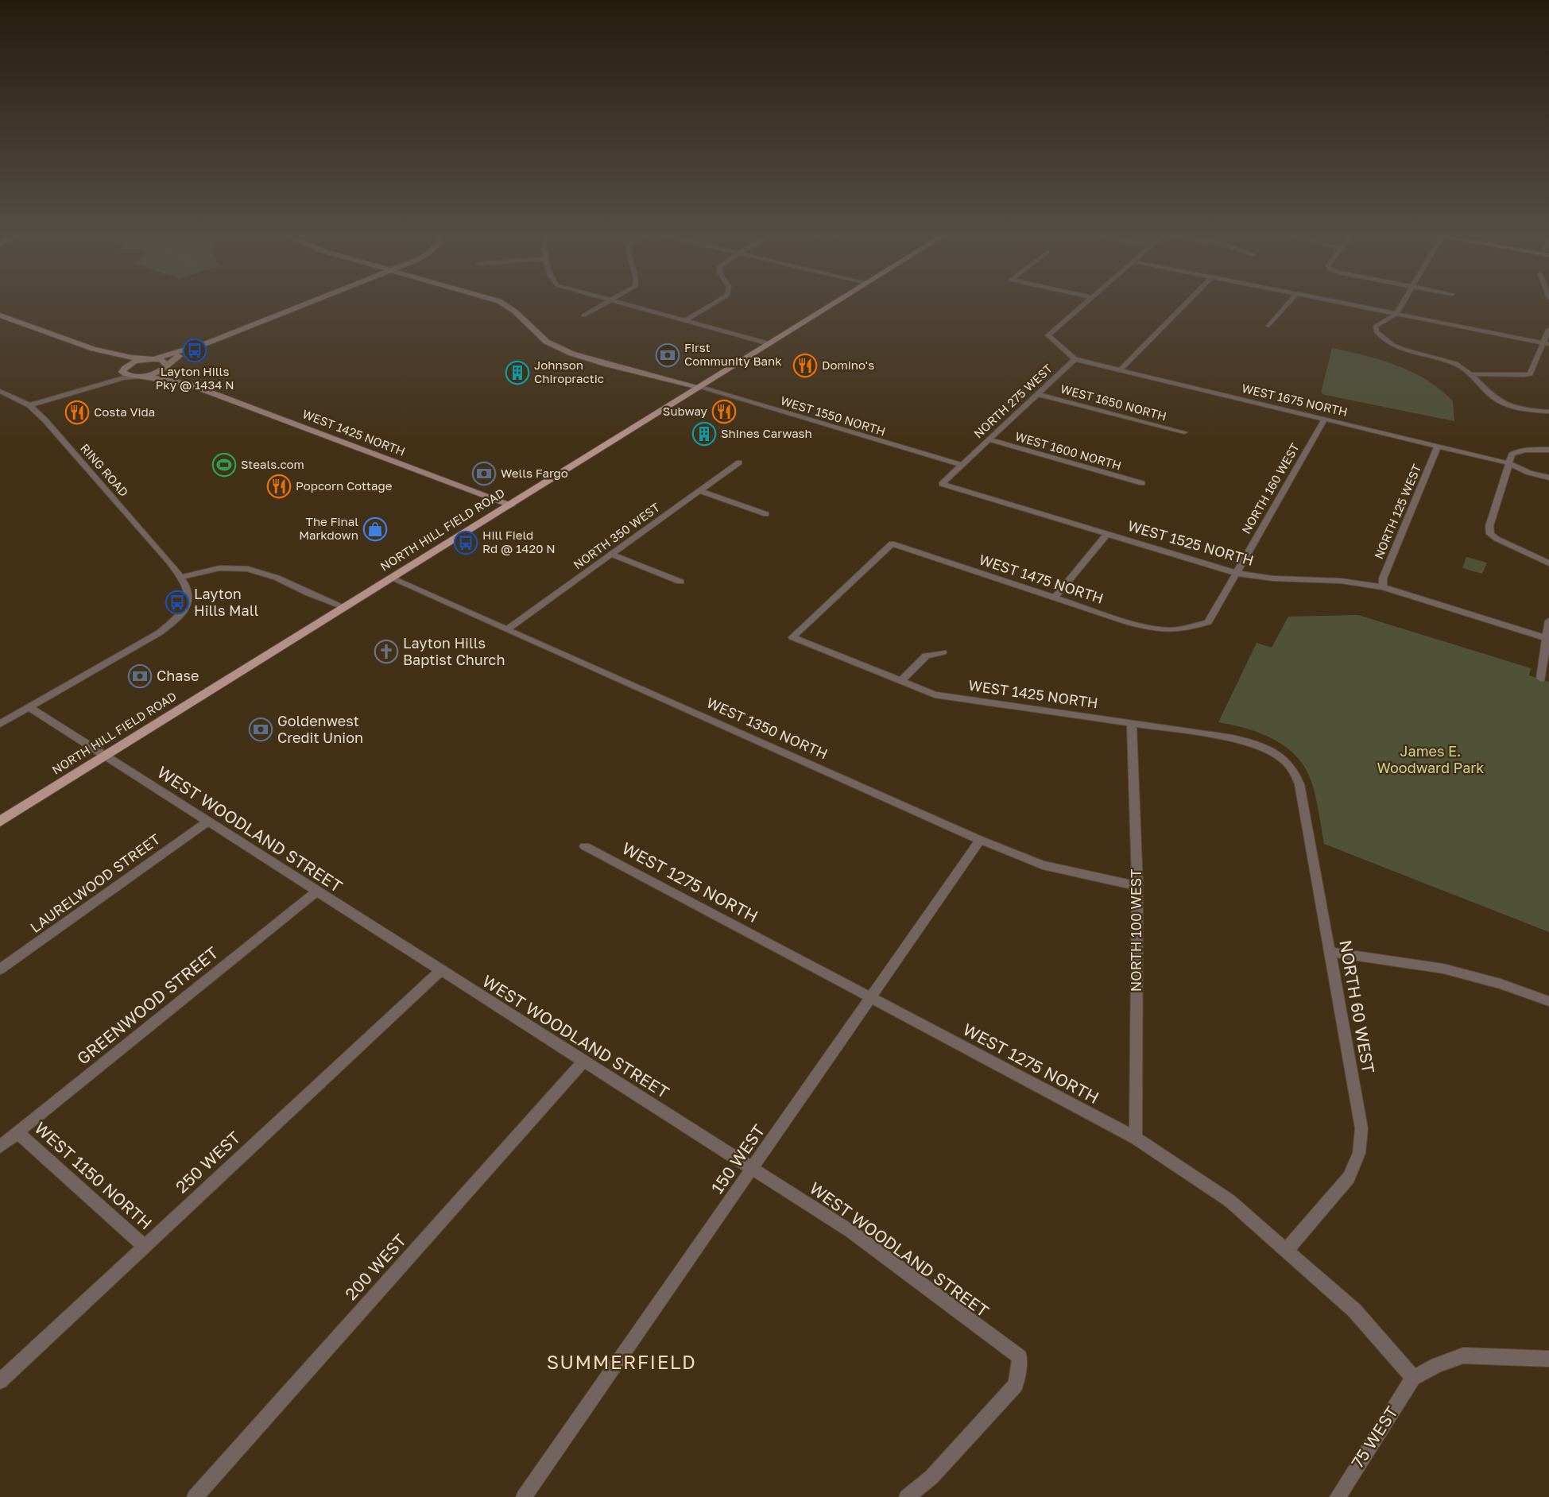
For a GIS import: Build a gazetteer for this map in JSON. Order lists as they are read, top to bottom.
{
  "streets": {
    "main road": ["NORTH HILL FIELD ROAD"],
    "street": [
      "WEST 1675 NORTH",
      "NORTH 275 WEST",
      "WEST 1650 NORTH",
      "WEST 1550 NORTH",
      "WEST 1425 NORTH",
      "WEST 1600 NORTH",
      "RING ROAD",
      "NORTH 160 WEST",
      "NORTH 125 WEST",
      "NORTH 350 WEST",
      "WEST 1525 NORTH",
      "WEST 1475 NORTH",
      "WEST 1350 NORTH",
      "WEST WOODLAND STREET",
      "WEST 1275 NORTH",
      "LAURELWOOD STREET",
      "NORTH 100 WEST",
      "GREENWOOD STREET",
      "NORTH 60 WEST",
      "150 WEST",
      "250 WEST",
      "WEST 1150 NORTH",
      "200 WEST",
      "75 WEST"
    ]
  },
  "crossings": [
    ["WEST 1675 NORTH", "NORTH 275 WEST"],
    ["WEST 1675 NORTH", "NORTH 160 WEST"],
    ["WEST 1675 NORTH", "NORTH 125 WEST"],
    ["NORTH 275 WEST", "WEST 1650 NORTH"],
    ["NORTH 275 WEST", "WEST 1550 NORTH"],
    ["NORTH 275 WEST", "WEST 1600 NORTH"],
    ["NORTH 275 WEST", "WEST 1525 NORTH"],
    ["WEST 1550 NORTH", "NORTH HILL FIELD ROAD"],
    ["WEST 1425 NORTH", "NORTH HILL FIELD ROAD"],
    ["WEST 1425 NORTH", "WEST 1475 NORTH"],
    ["WEST 1425 NORTH", "NORTH 100 WEST"],
    ["WEST 1425 NORTH", "NORTH 60 WEST"],
    ["RING ROAD", "WEST WOODLAND STREET"],
    ["NORTH 160 WEST", "WEST 1525 NORTH"],
    ["NORTH 160 WEST", "WEST 1475 NORTH"],
    ["NORTH 125 WEST", "WEST 1525 NORTH"],
    ["NORTH HILL FIELD ROAD", "WEST 1350 NORTH"],
    ["NORTH HILL FIELD ROAD", "WEST WOODLAND STREET"],
    ["NORTH 350 WEST", "WEST 1350 NORTH"],
    ["WEST 1350 NORTH", "NORTH 100 WEST"],
    ["WEST 1350 NORTH", "150 WEST"],
    ["WEST WOODLAND STREET", "LAURELWOOD STREET"],
    ["WEST WOODLAND STREET", "GREENWOOD STREET"],
    ["WEST WOODLAND STREET", "150 WEST"],
    ["WEST WOODLAND STREET", "250 WEST"],
    ["WEST WOODLAND STREET", "200 WEST"],
    ["WEST 1275 NORTH", "NORTH 100 WEST"],
    ["WEST 1275 NORTH", "NORTH 60 WEST"],
    ["WEST 1275 NORTH", "150 WEST"],
    ["WEST 1275 NORTH", "75 WEST"],
    ["GREENWOOD STREET", "WEST 1150 NORTH"],
    ["250 WEST", "WEST 1150 NORTH"]
  ],
  "districts": ["SUMMERFIELD"],
  "parks": ["James E. Woodward Park"],
  "places": {
    "bus stop": ["Layton Hills Pky @ 1434 N", "Hill Field Rd @ 1420 N", "Layton Hills Mall"],
    "bank": [
      "First Community Bank",
      "Wells Fargo",
      "Chase",
      "Goldenwest Credit Union"
    ],
    "restaurant": [
      "Domino's",
      "Subway",
      "Costa Vida",
      "Popcorn Cottage"
    ],
    "building": ["Johnson Chiropractic", "Shines Carwash"],
    "sports": ["Steals.com"],
    "shop": ["The Final Markdown"],
    "church": ["Layton Hills Baptist Church"]
  }
}
